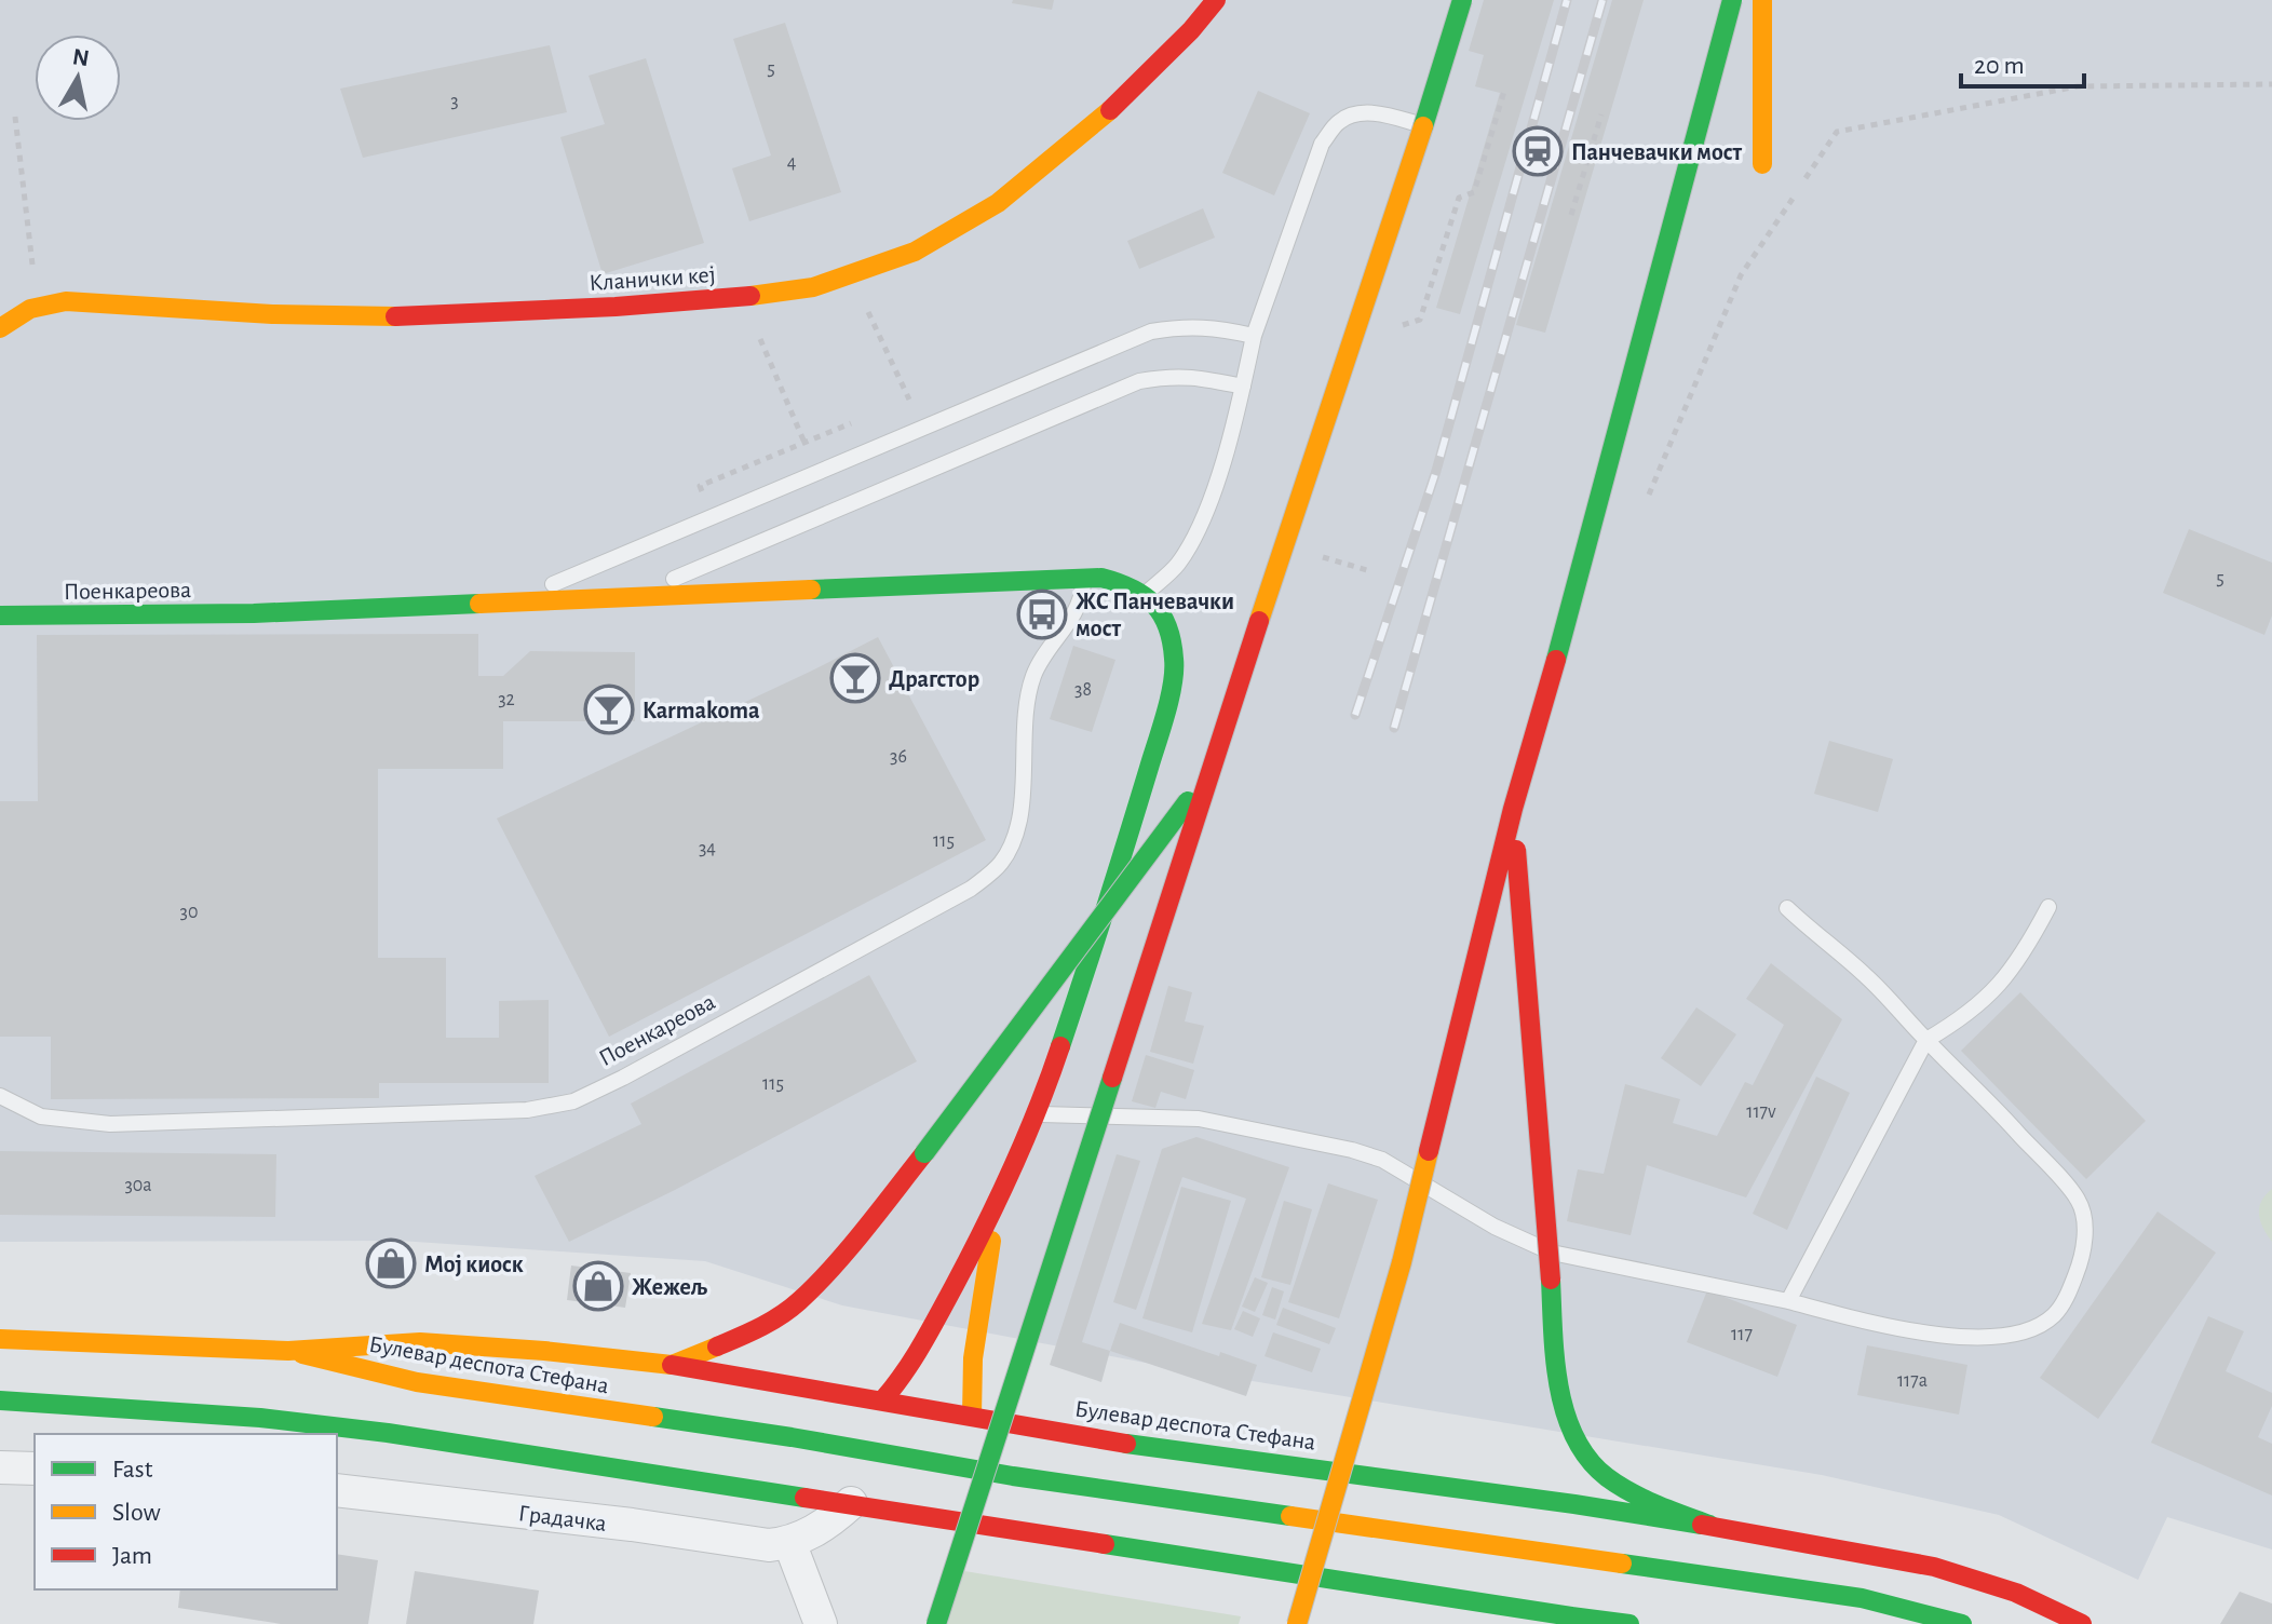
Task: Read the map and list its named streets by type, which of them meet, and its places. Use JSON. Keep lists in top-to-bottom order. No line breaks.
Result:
{"streets":{"main road":["Кланички кеј","Поенкареова","Булевар деспота Стефана"],"street":["Градачка"]},"places":{"station":["Панчевачки мост"],"bus stop":["ЖС Панчевачки мост"],"bar":["Драгстор","Karmakoma"],"shop":["Мој киоск","Жежељ"]},"house_numbers":["5","3","4","5","38","32","36","115","34","30","115","117v","30a","117","117a"],"legend":["Fast","Slow","Jam"],"scale_bar":"20 m","north":"top"}
